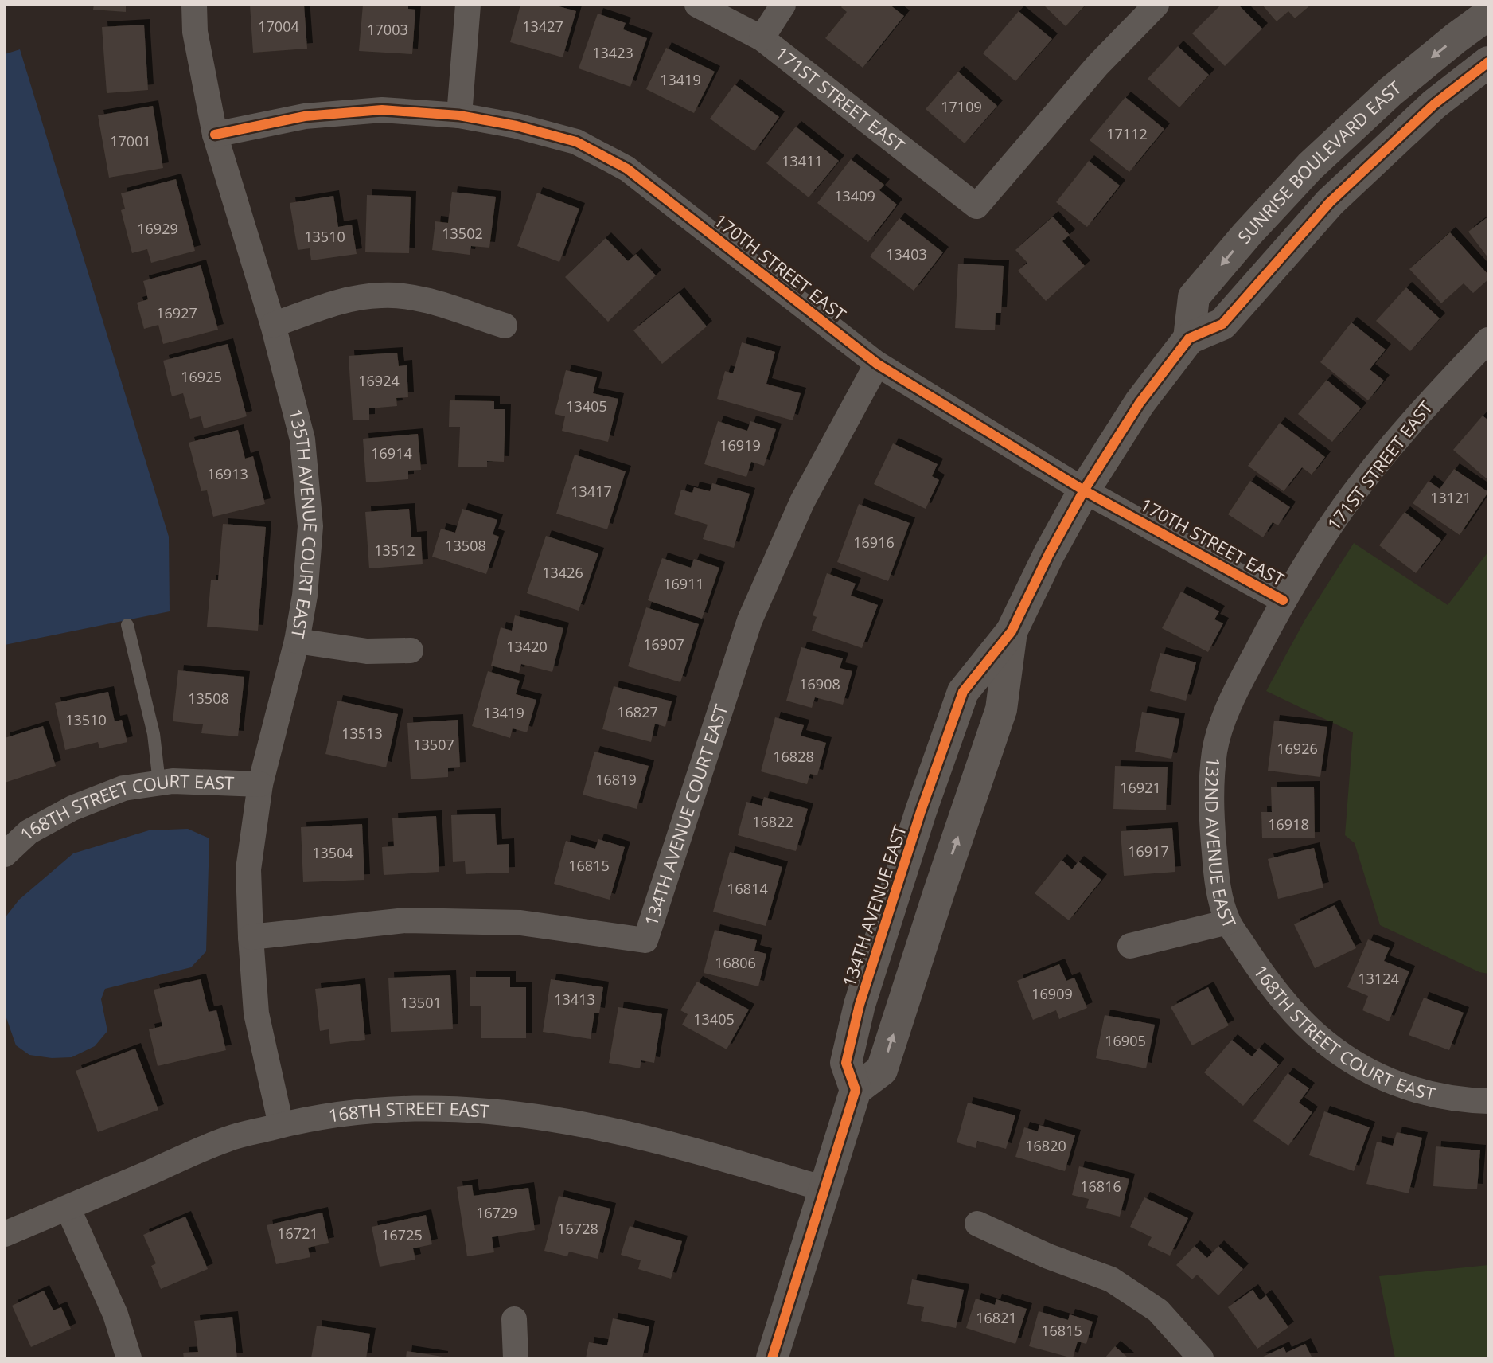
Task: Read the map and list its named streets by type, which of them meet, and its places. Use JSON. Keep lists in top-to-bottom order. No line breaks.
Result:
{"streets":{"street":["171ST STREET EAST","SUNRISE BOULEVARD EAST","170TH STREET EAST","135TH AVENUE COURT EAST","168TH STREET COURT EAST","134TH AVENUE COURT EAST","132ND AVENUE EAST","134TH AVENUE EAST","168TH STREET EAST"]},"crossings":[["171ST STREET EAST","170TH STREET EAST"],["171ST STREET EAST","132ND AVENUE EAST"],["SUNRISE BOULEVARD EAST","170TH STREET EAST"],["SUNRISE BOULEVARD EAST","134TH AVENUE EAST"],["170TH STREET EAST","135TH AVENUE COURT EAST"],["170TH STREET EAST","134TH AVENUE COURT EAST"],["170TH STREET EAST","132ND AVENUE EAST"],["170TH STREET EAST","134TH AVENUE EAST"],["135TH AVENUE COURT EAST","168TH STREET COURT EAST"],["135TH AVENUE COURT EAST","134TH AVENUE COURT EAST"],["135TH AVENUE COURT EAST","168TH STREET EAST"],["168TH STREET COURT EAST","132ND AVENUE EAST"],["134TH AVENUE EAST","168TH STREET EAST"]],"house_numbers":["17004","13427","17003","13423","13419","17109","17112","17001","13411","13409","16929","13502","13510","13403","16927","16925","16924","13405","16919","16914","16913","13417","13121","16916","13508","13512","13426","16911","16907","13420","16908","13508","16827","13419","13510","13513","13507","16926","16828","16819","16921","16822","16918","16917","13504","16815","16814","16806","13124","16909","13413","13501","13405","16905","16820","16816","16729","16728","16721","16725","16821","16815"]}
